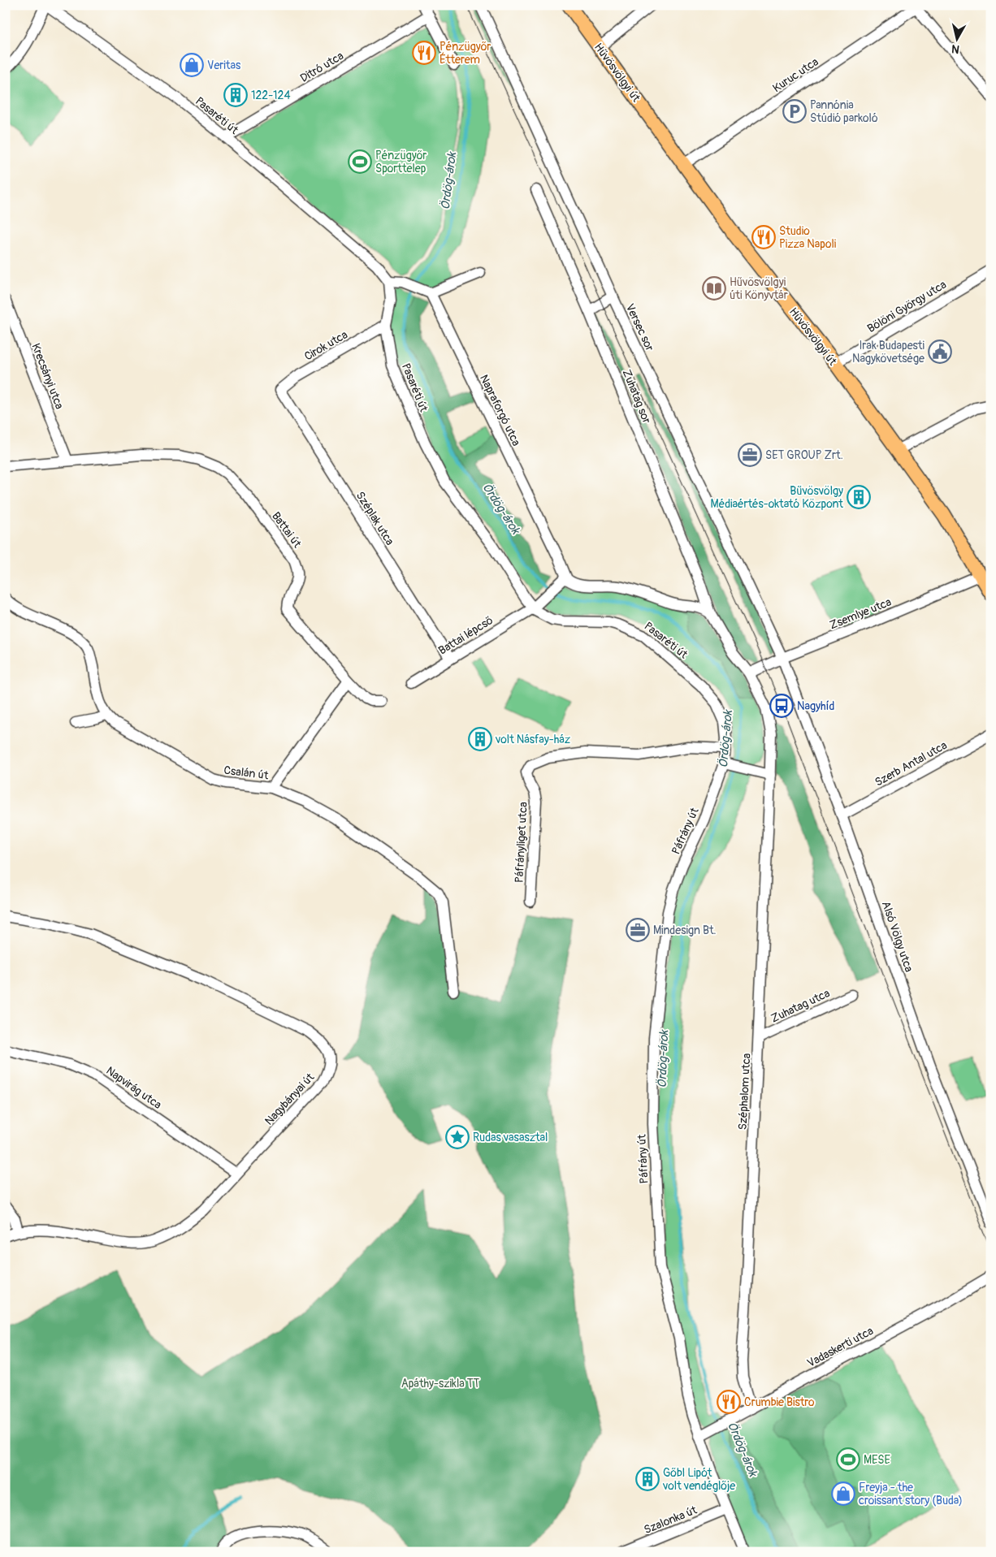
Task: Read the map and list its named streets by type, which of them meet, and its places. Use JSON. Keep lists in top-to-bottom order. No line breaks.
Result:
{"streets":{"main road":["Hűvösvölgyi út"],"street":["Ditró utca","Kuruc utca","Pasaréti út","Bölöni György utca","Versec sor","Cirok utca","Krecsányi utca","Zuhatag sor","Napraforgó utca","Széplak utca","Battai út","Zsemlye utca","Battai lépcső","Szerb Antal utca","Csalán út","Páfrány út","Páfrányliget utca","Alsó Völgy utca","Zuhatag utca","Napvirág utca","Széphalom utca","Nagybányai út","Vadaskerti utca","Szalonka út"]},"crossings":[["Ditró utca","Pasaréti út"],["Hűvösvölgyi út","Kuruc utca"],["Hűvösvölgyi út","Bölöni György utca"],["Hűvösvölgyi út","Zsemlye utca"],["Pasaréti út","Cirok utca"],["Pasaréti út","Battai lépcső"],["Pasaréti út","Páfrány út"],["Pasaréti út","Páfrányliget utca"],["Versec sor","Zsemlye utca"],["Versec sor","Alsó Völgy utca"],["Cirok utca","Széplak utca"],["Krecsányi utca","Battai út"],["Zuhatag sor","Zsemlye utca"],["Zuhatag sor","Széphalom utca"],["Napraforgó utca","Battai lépcső"],["Széplak utca","Battai lépcső"],["Zsemlye utca","Alsó Völgy utca"],["Szerb Antal utca","Alsó Völgy utca"],["Páfrány út","Vadaskerti utca"],["Páfrány út","Szalonka út"],["Zuhatag utca","Széphalom utca"],["Napvirág utca","Nagybányai út"],["Széphalom utca","Vadaskerti utca"]],"water":["Ördög-árok"],"parks":["Apáthy-szikla TT"],"places":{"restaurant":["Pénzügyőr Étterem","Studio Pizza Napoli","Crumbie Bistro"],"shop":["Veritas","Freyja - the croissant story (Buda)"],"building":["122-124","Bűvösvölgy Médiaértés-oktató Központ","volt Násfay-ház","Gőbl Lipót volt vendéglője"],"parking":["Pannónia Stúdió parkoló"],"sports":["Pénzügyőr Sporttelep","MESE"],"library":["Hűvösvölgyi úti Könyvtár"],"public building":["Irak Budapesti Nagykövetsége"],"office":["SET GROUP Zrt.","Mindesign Bt."],"bus stop":["Nagyhíd"],"place":["Rudas vasasztal"]},"north":"bottom"}
